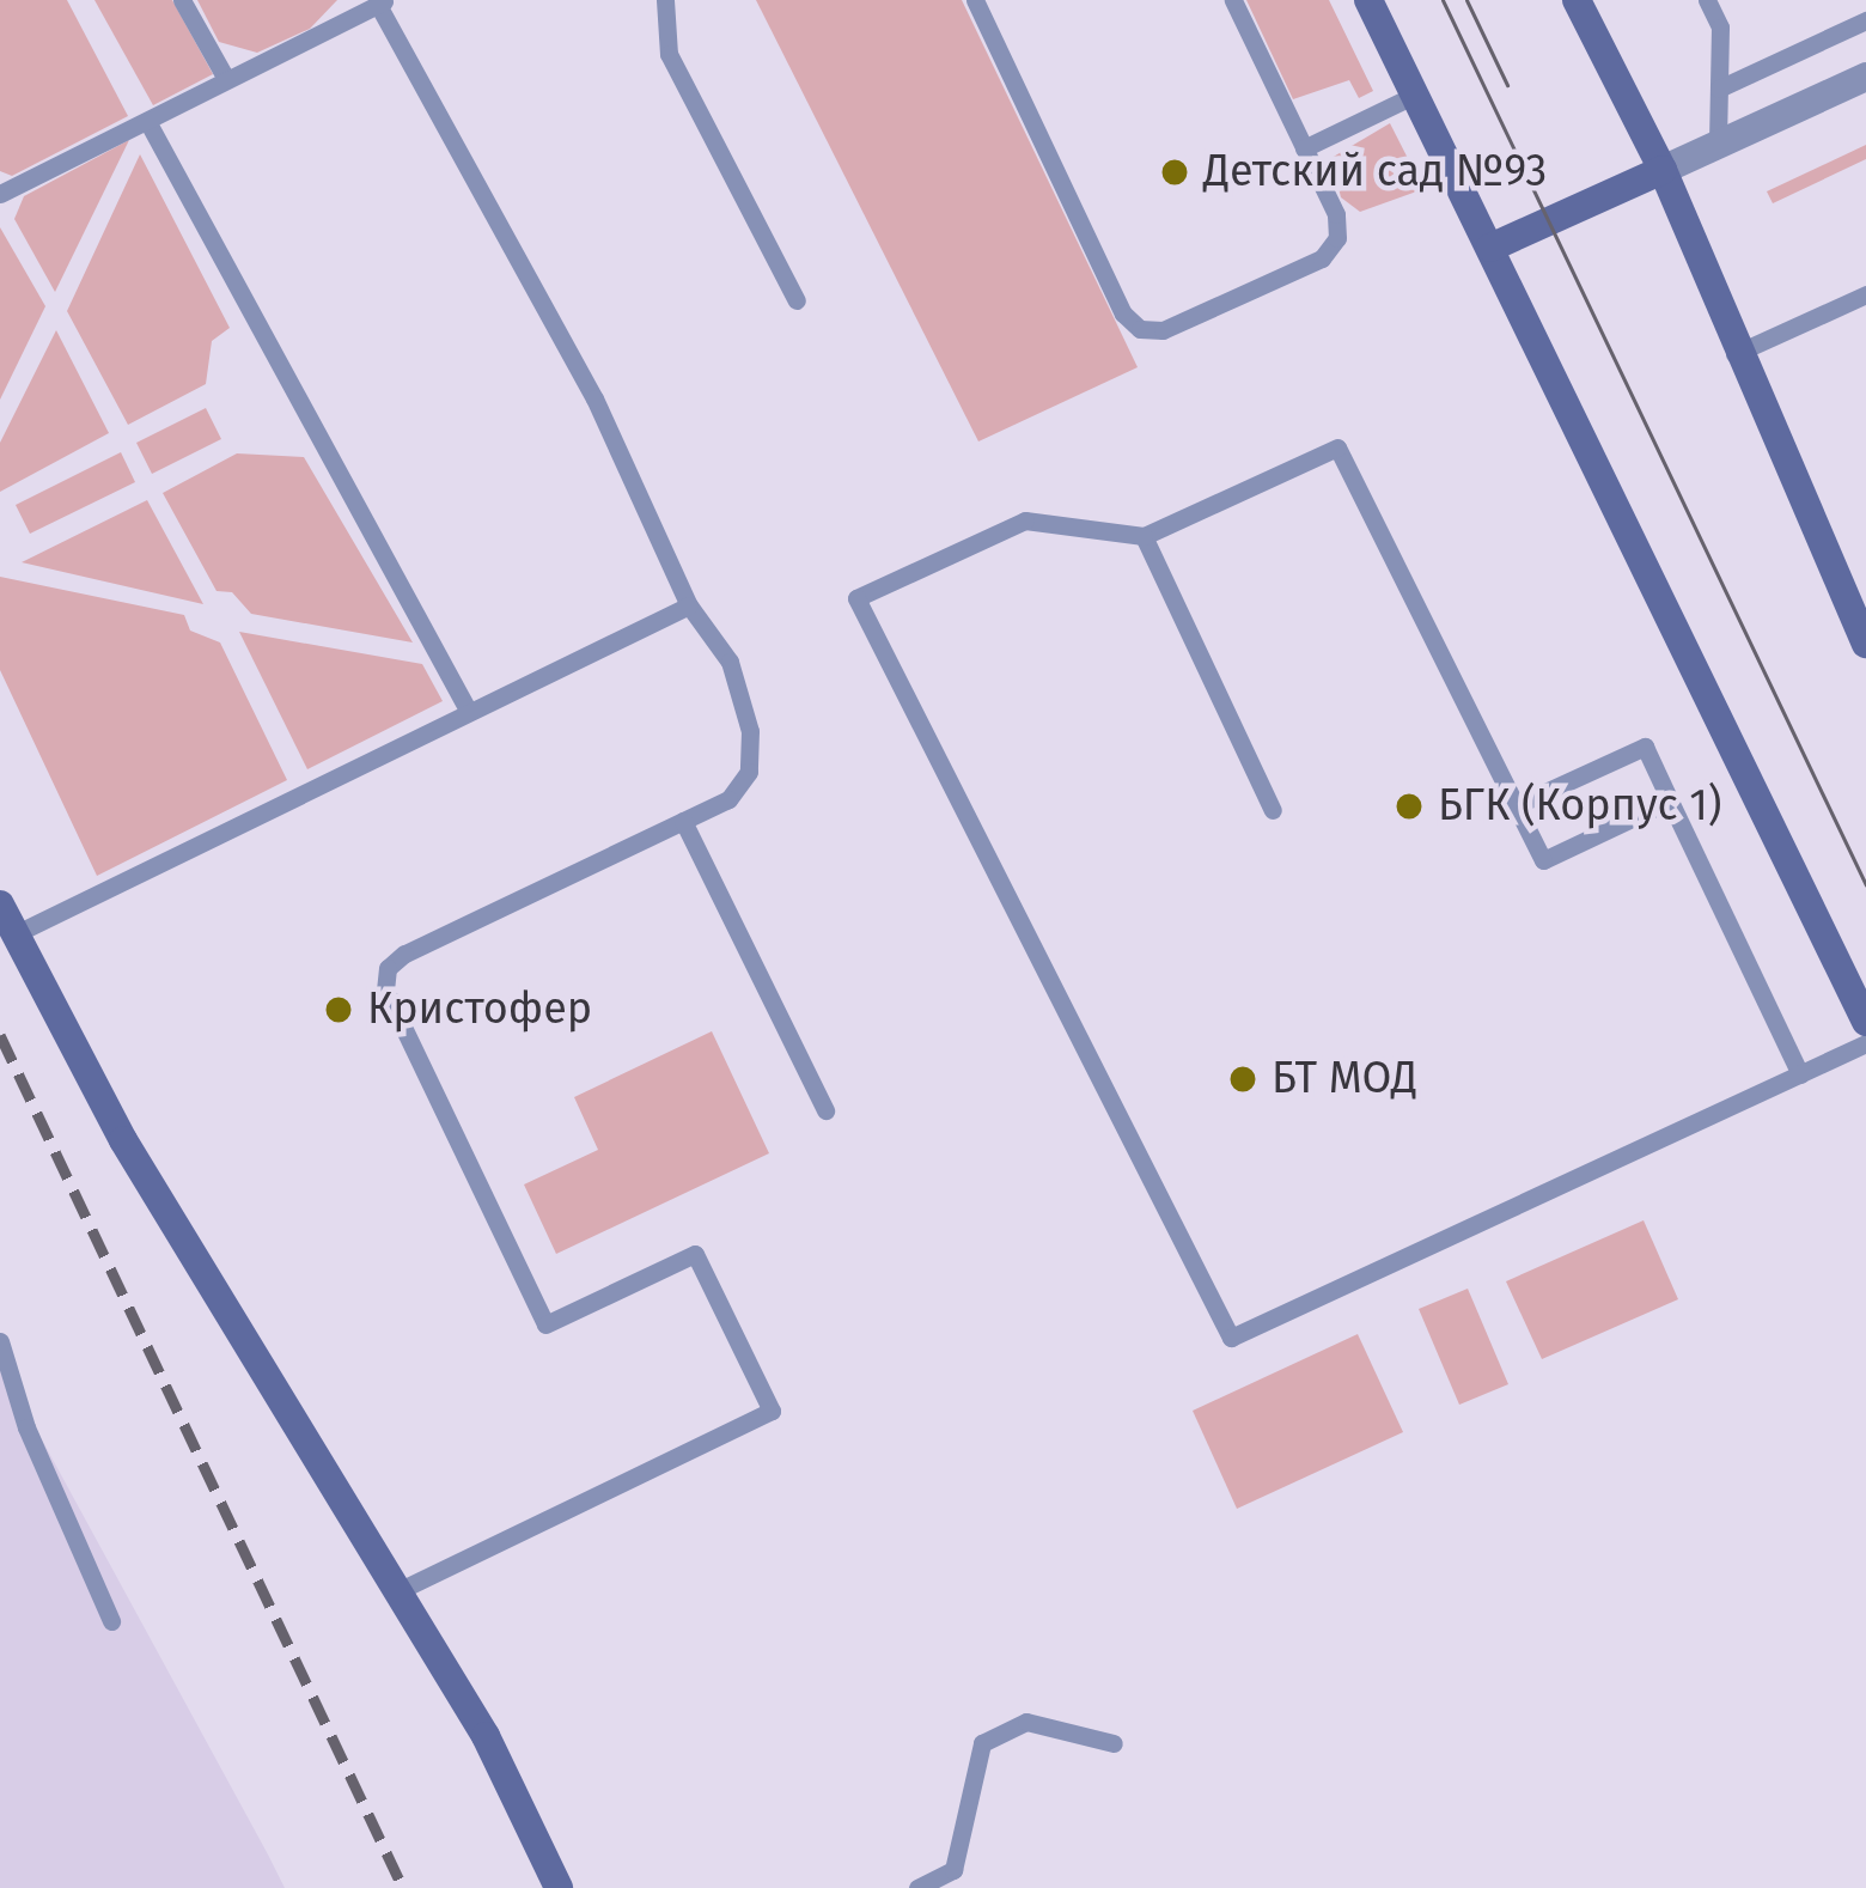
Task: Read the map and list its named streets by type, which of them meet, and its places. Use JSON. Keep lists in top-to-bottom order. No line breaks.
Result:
{"places":["Детский сад №93","БГК (Корпус 1)","Кристофер","БТ МОД"]}
